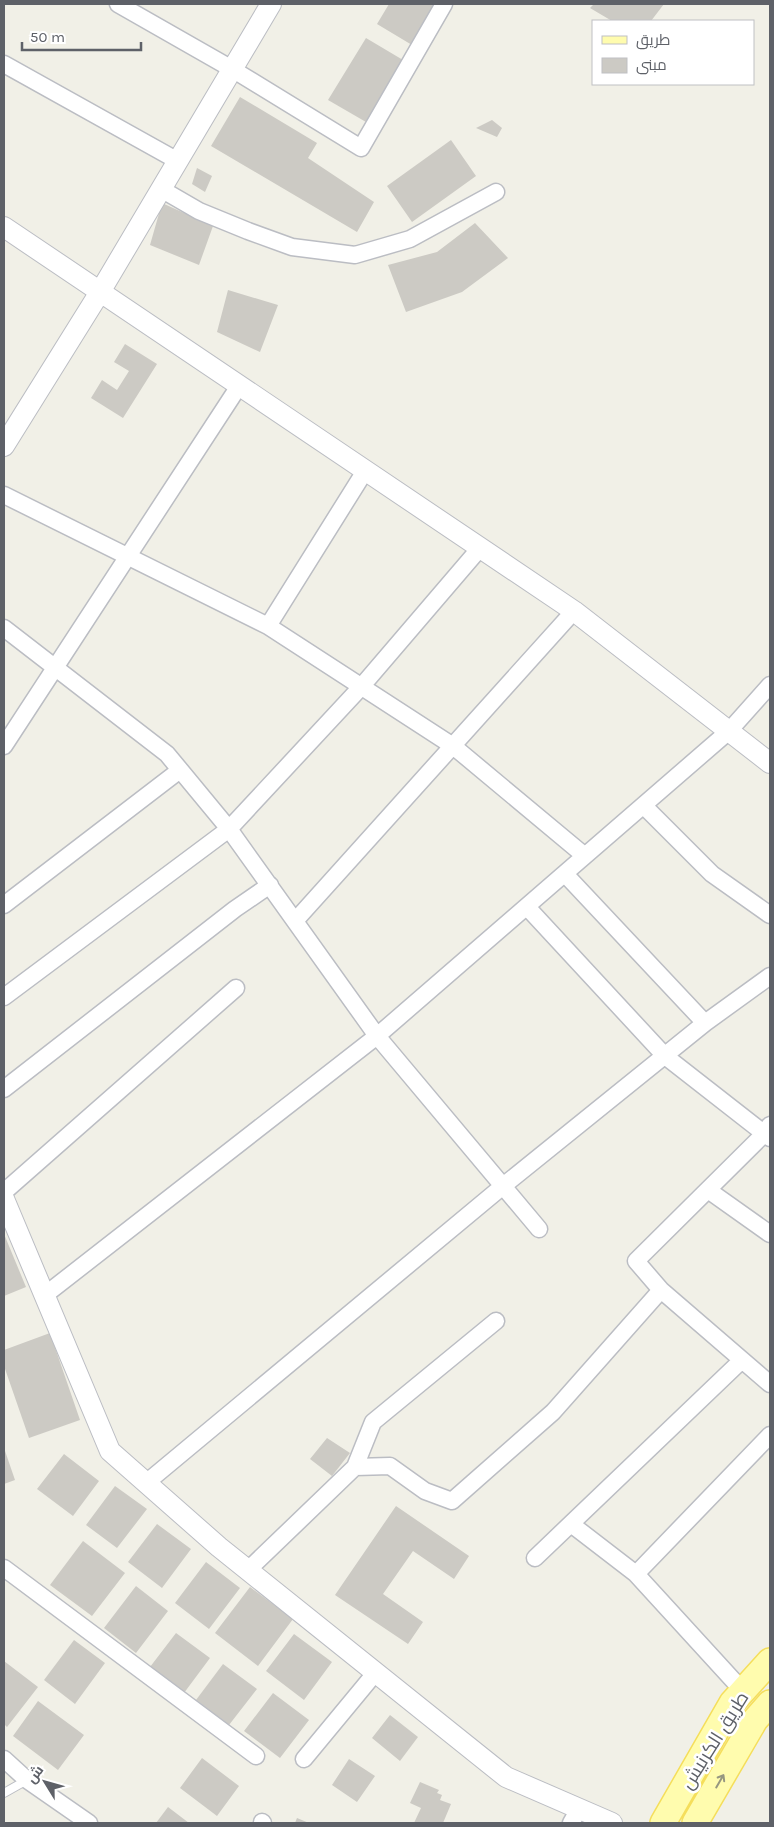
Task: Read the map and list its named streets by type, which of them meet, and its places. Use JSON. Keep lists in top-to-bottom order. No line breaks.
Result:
{"streets":{"main road":["طريق الكرنيش"]},"legend":["طريق","مبنى"],"scale_bar":"50 m","north":"top left"}
